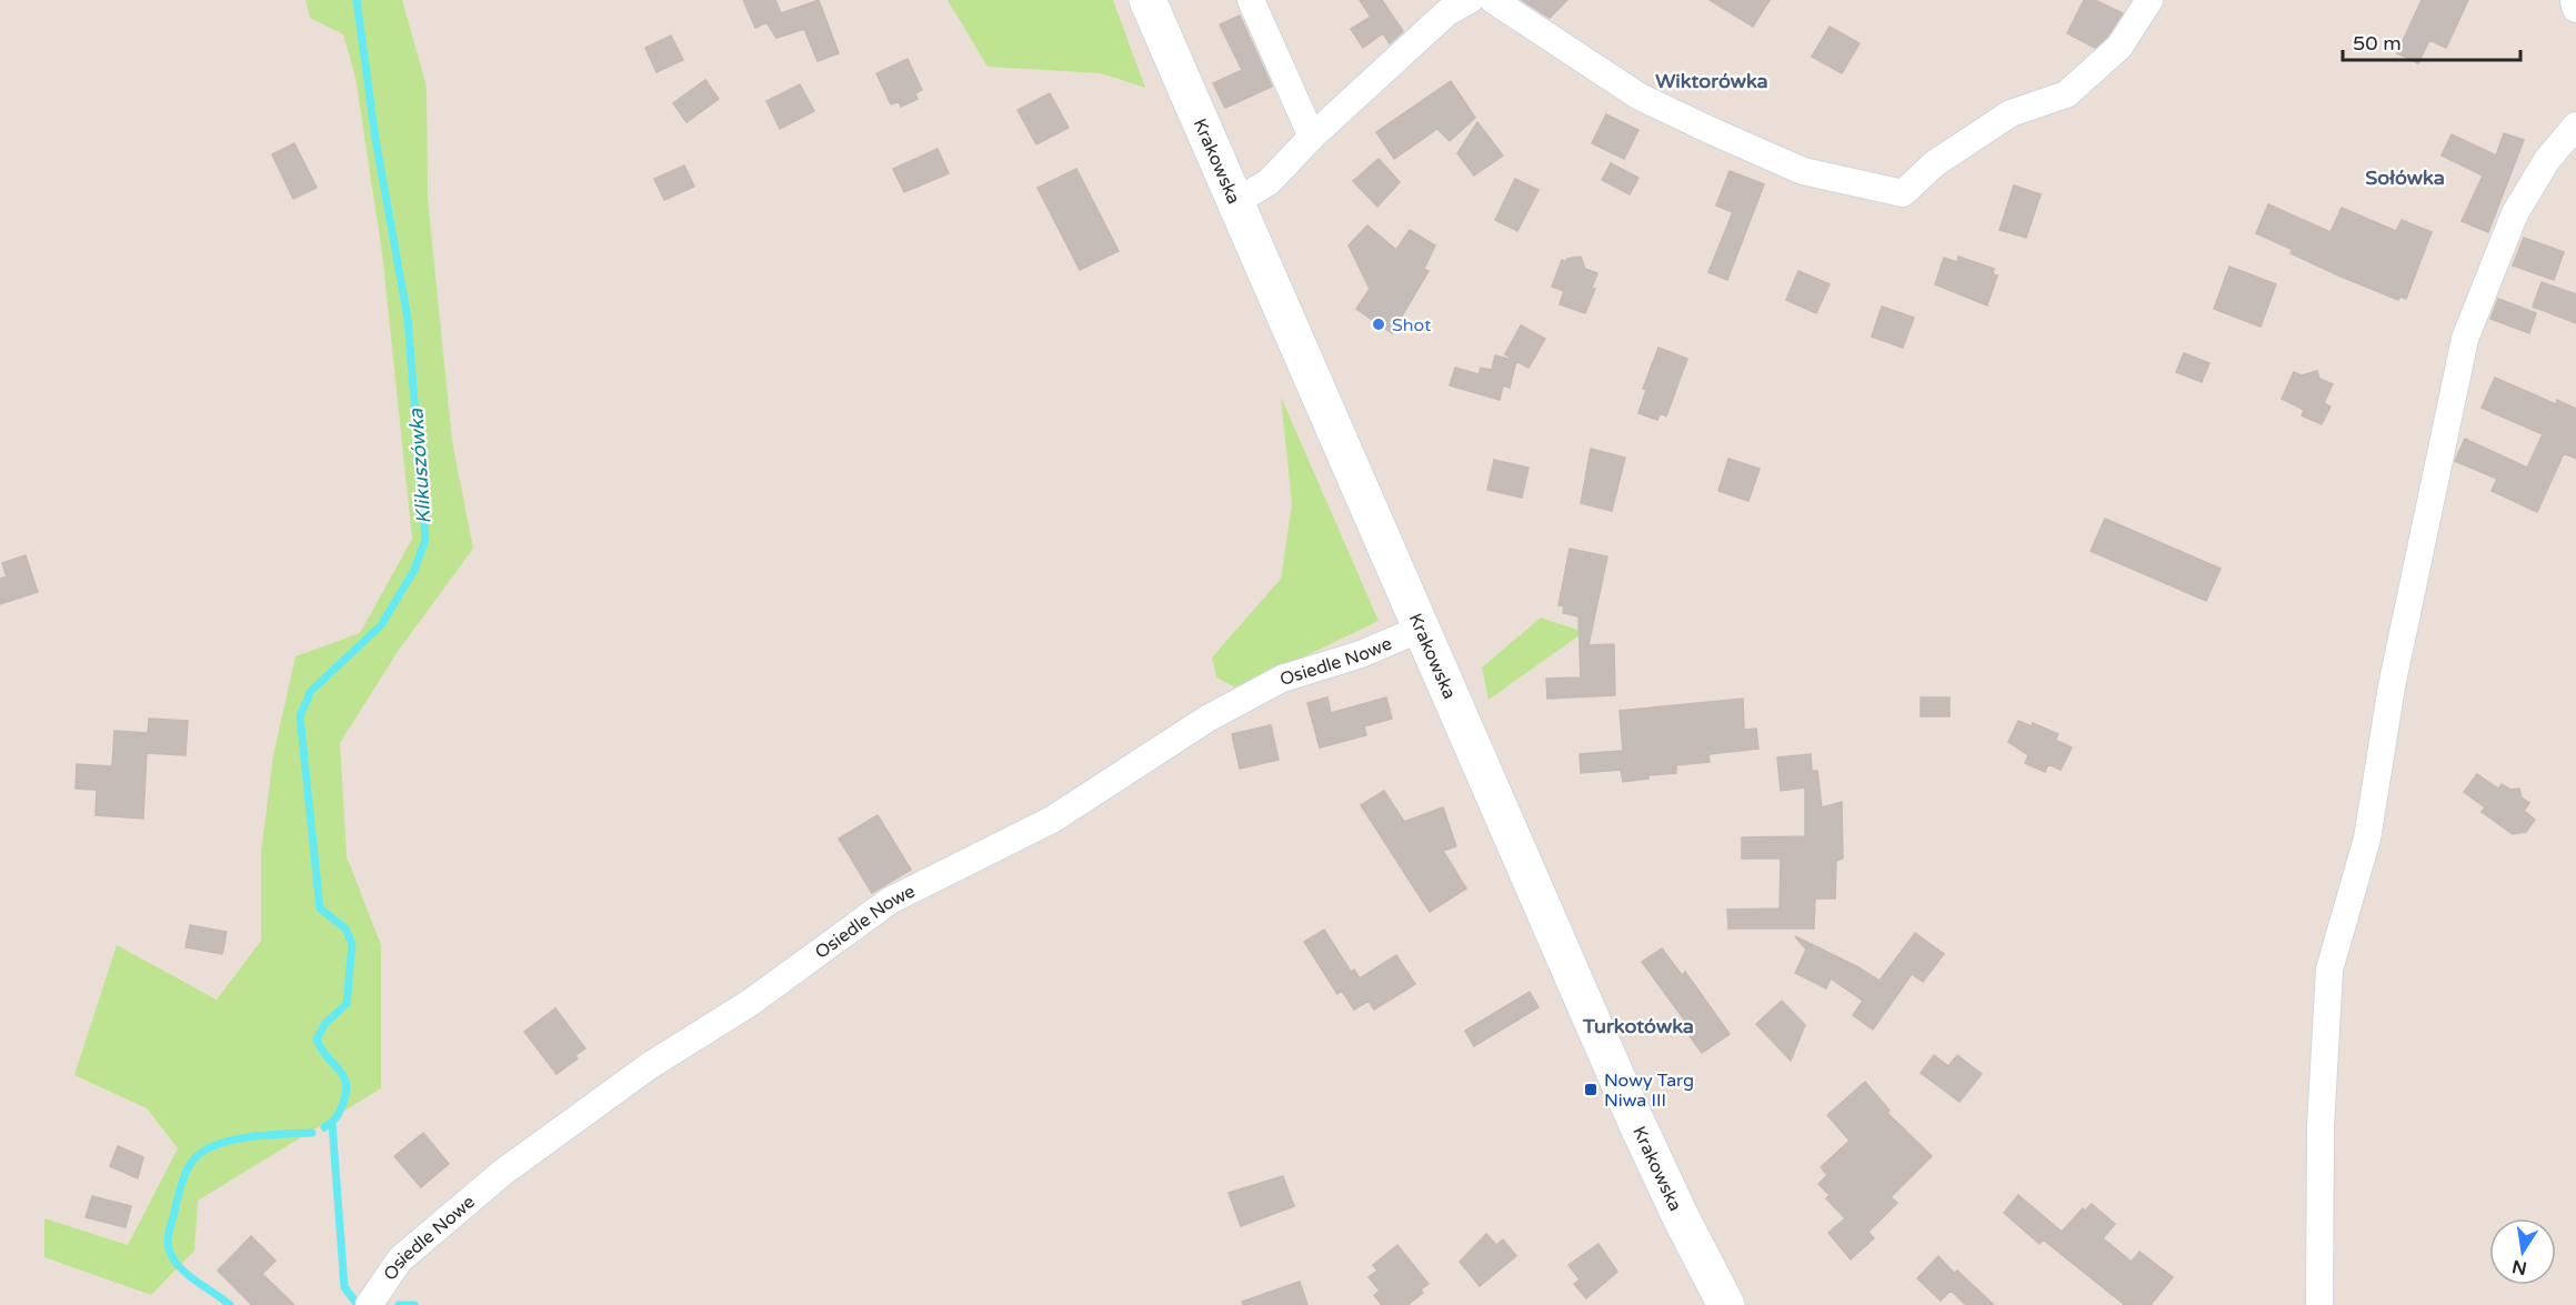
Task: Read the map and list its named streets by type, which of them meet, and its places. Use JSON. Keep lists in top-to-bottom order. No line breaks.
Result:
{"streets":{"main road":["Krakowska"],"street":["Osiedle Nowe"]},"crossings":[["Krakowska","Osiedle Nowe"]],"districts":["Wiktorówka","Sołówka","Turkotówka"],"water":["Klikuszówka"],"places":{"other":["Shot"],"transit":["Nowy Targ Niwa III"]},"scale_bar":"50 m","north":"bottom"}
